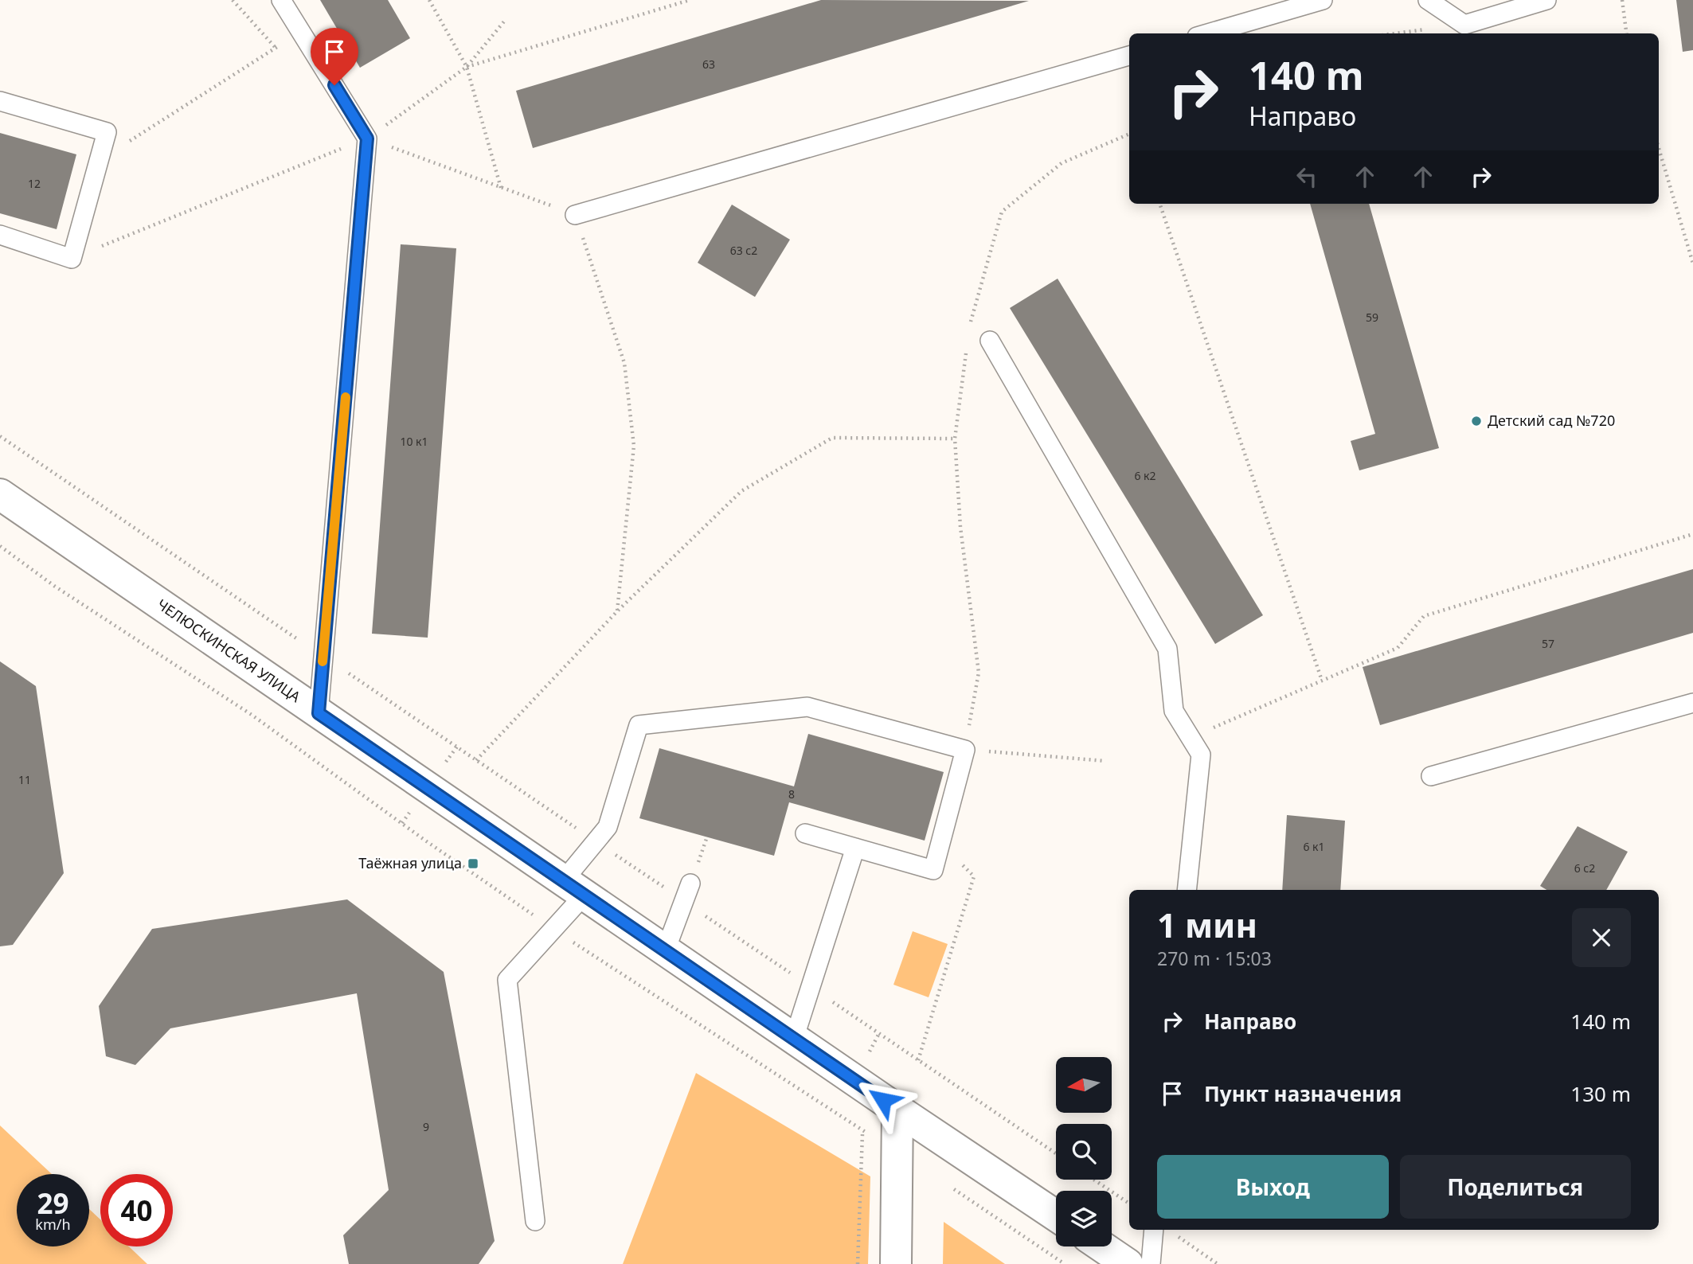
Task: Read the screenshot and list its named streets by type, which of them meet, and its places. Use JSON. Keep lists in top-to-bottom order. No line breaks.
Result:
{"streets":{"street":["ЧЕЛЮСКИНСКАЯ УЛИЦА"]},"places":{"other":["Детский сад №720"],"transit":["Таёжная улица"]},"house_numbers":["63","12","63 с2","59","10 к1","6 к2","57","11","8","6 к1","6 с2","9"],"north":"left","page":{"turn":["140 m","Направо"],"heading":["1 мин","270 m · 15:03"],"list":[{"name":"Направо","value":"140 m"},{"name":"Пункт назначения","value":"130 m"}],"buttons":["Выход","Поделиться"],"speed":"29 km/h","limit":"40"}}
